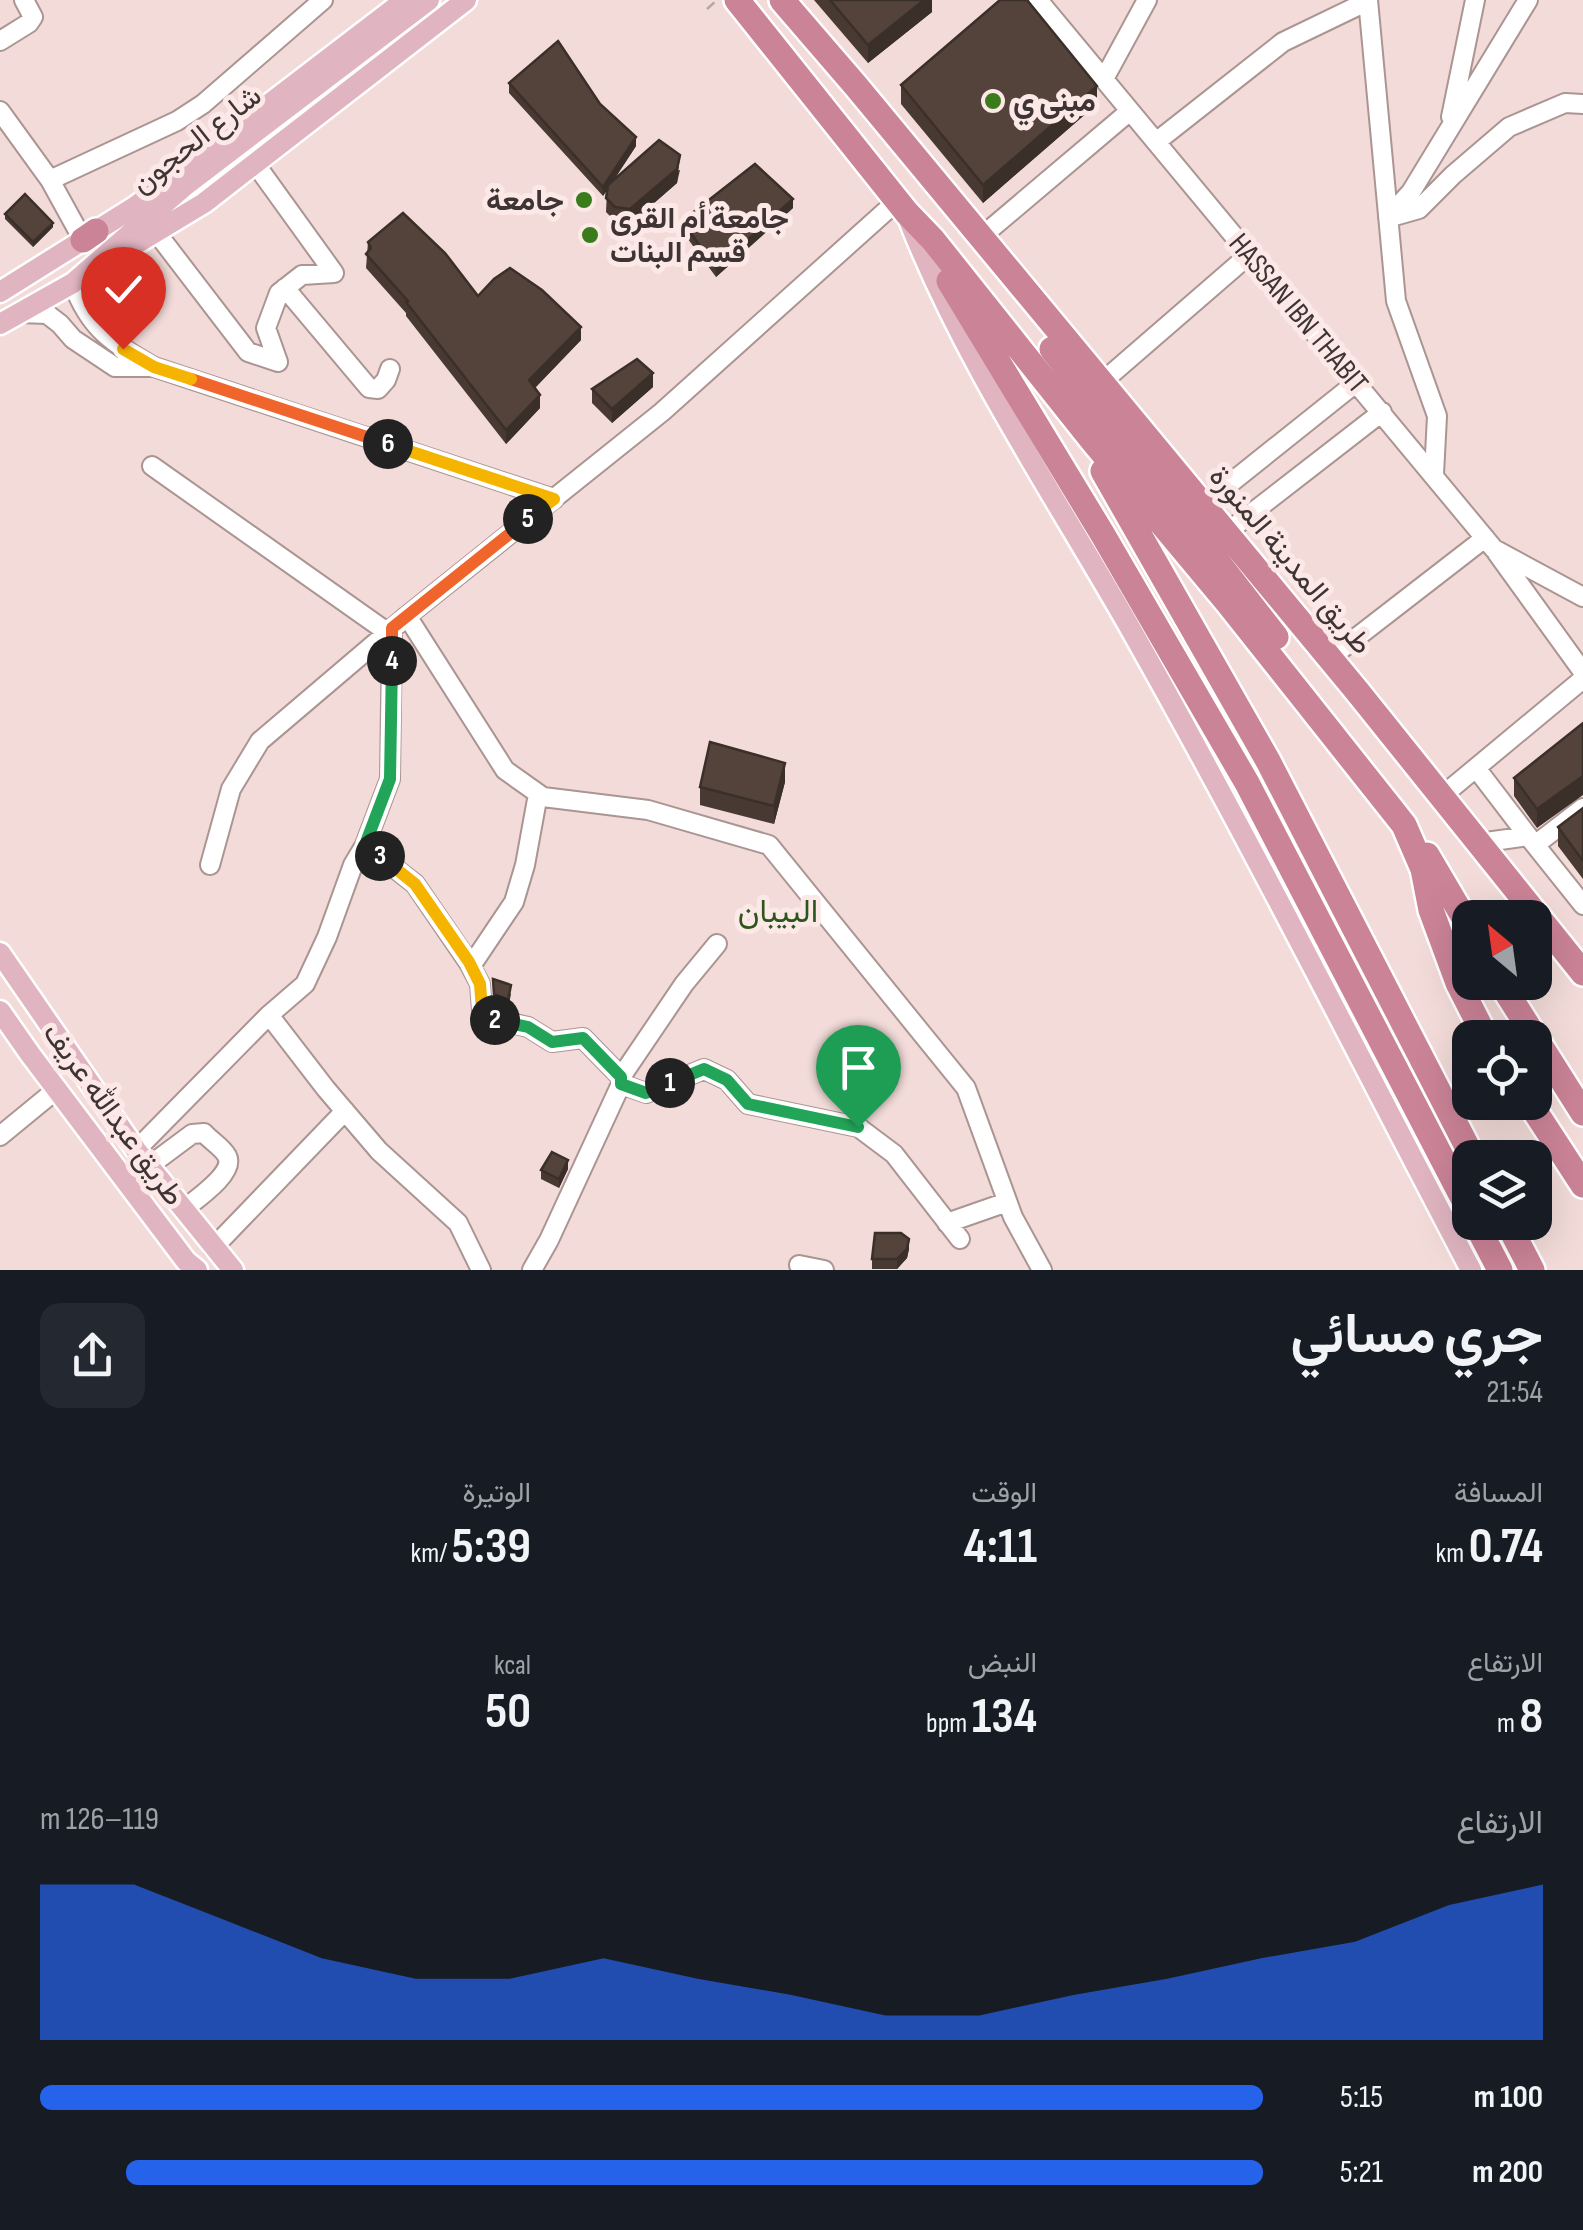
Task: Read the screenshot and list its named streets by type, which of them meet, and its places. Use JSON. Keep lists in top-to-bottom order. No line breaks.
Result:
{"streets":{"highway":["طريق المدينة المنورة"],"main road":["شارع الحجون","طريق عبدالله عريف"],"street":["HASSAN IBN THABIT"]},"districts":["البيبان"],"places":["مبنى ي","جامعة","جامعة أم القرى قسم البنات"],"north":"top left","page":{"pins":["6","5","4","3","2","1"],"heading":["جري مسائي","21:54"],"stats":[["المسافة","0.74 km"],["الوقت","4:11"],["الوتيرة","5:39 /km"],["الارتفاع","8 m"],["النبض","134 bpm"],["kcal","50"]],"chart":["الارتفاع","119–126 m"],"list":[{"name":"100 m","note":"5:15"},{"name":"200 m","note":"5:21"}]}}
